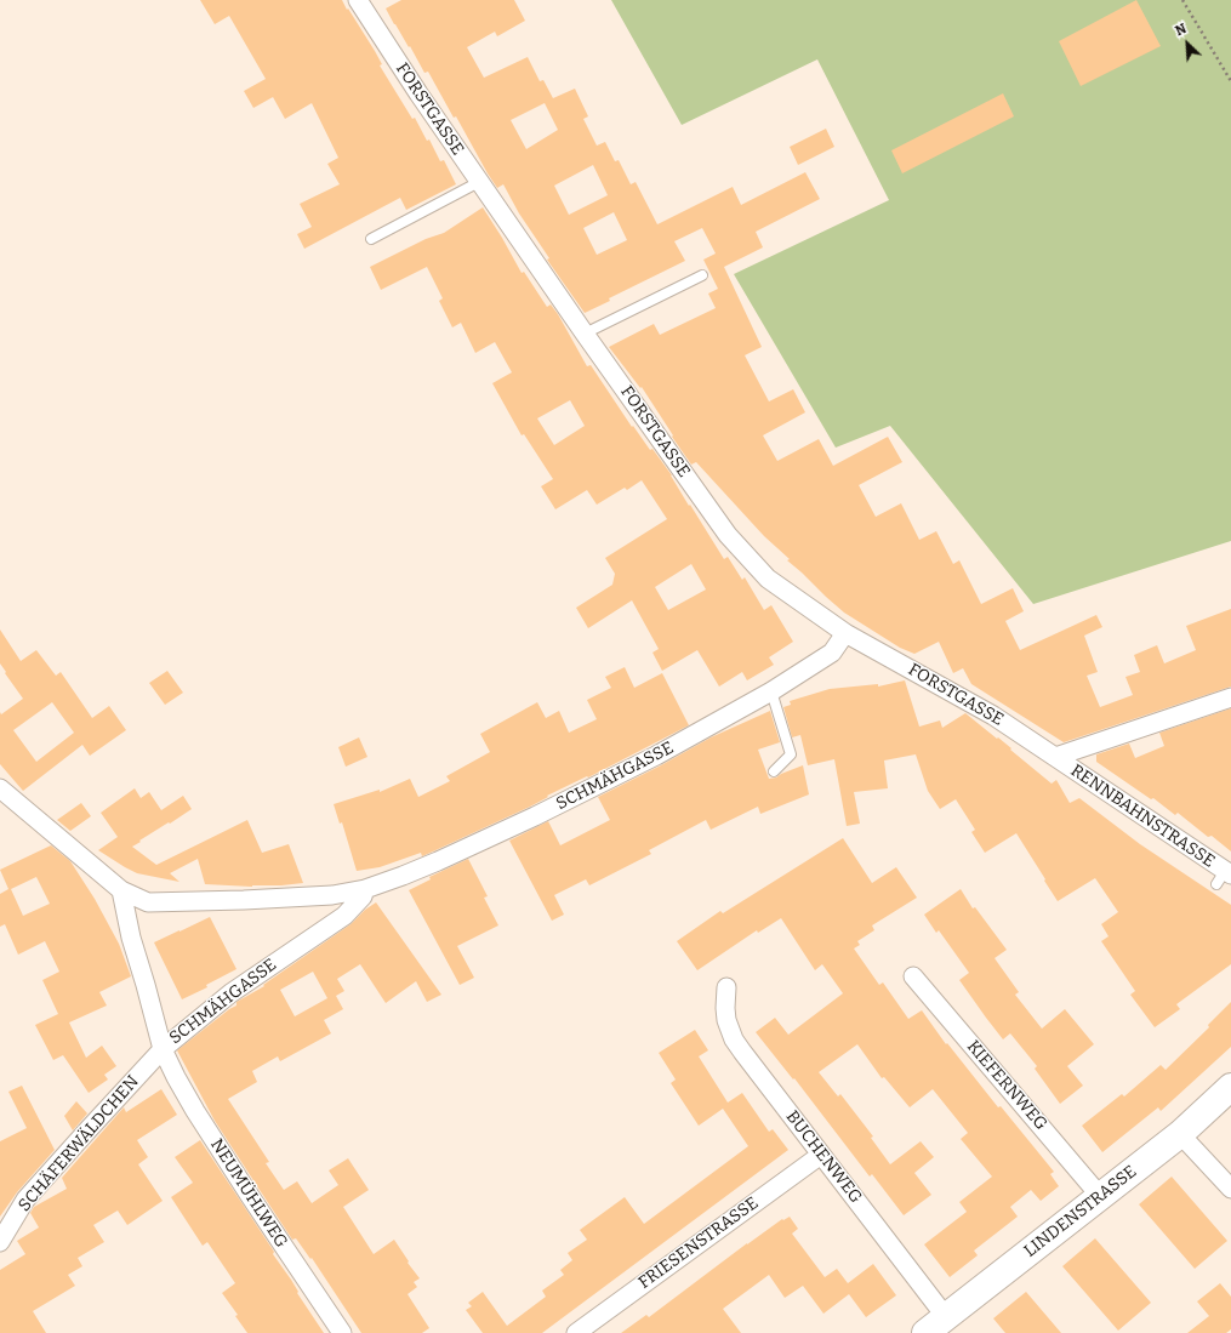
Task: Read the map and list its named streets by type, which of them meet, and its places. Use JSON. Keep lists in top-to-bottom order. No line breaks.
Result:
{"streets":{"main road":["LINDENSTRASSE"],"street":["FORSTGASSE","SCHMÄHGASSE","RENNBAHNSTRASSE","KIEFERNWEG","SCHÄFERWÄLDCHEN","BUCHENWEG","NEUMÜHLWEG","FRIESENSTRASSE"]},"crossings":[["FORSTGASSE","SCHMÄHGASSE"],["FORSTGASSE","RENNBAHNSTRASSE"],["SCHMÄHGASSE","SCHÄFERWÄLDCHEN"],["SCHMÄHGASSE","NEUMÜHLWEG"],["KIEFERNWEG","LINDENSTRASSE"],["SCHÄFERWÄLDCHEN","NEUMÜHLWEG"],["BUCHENWEG","LINDENSTRASSE"],["BUCHENWEG","FRIESENSTRASSE"]],"north":"top left"}
